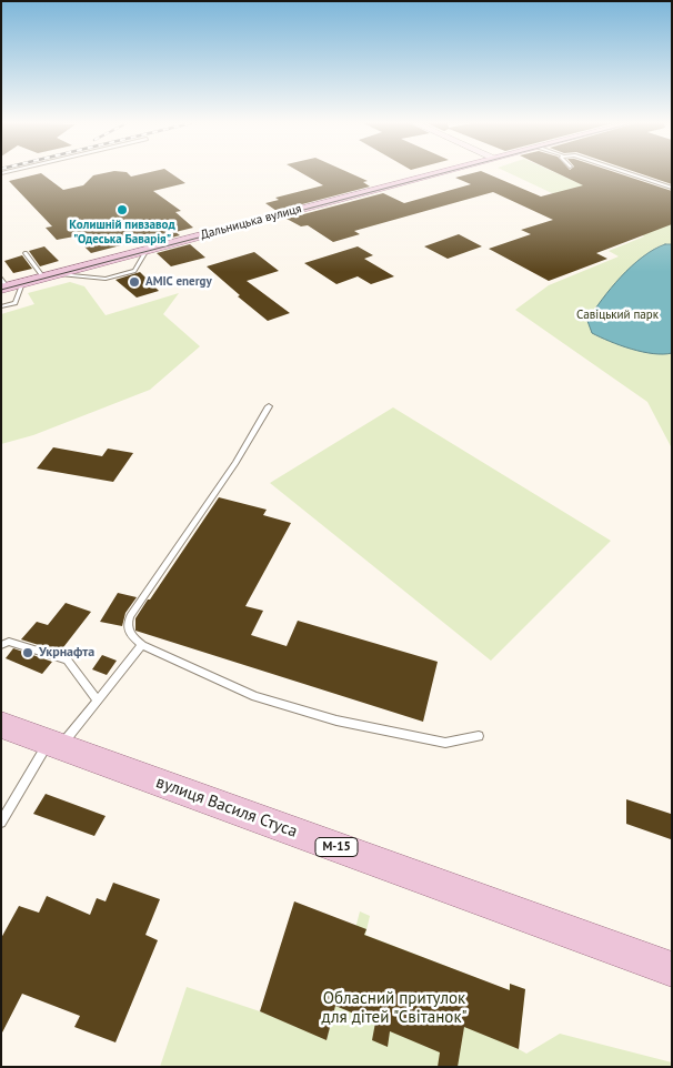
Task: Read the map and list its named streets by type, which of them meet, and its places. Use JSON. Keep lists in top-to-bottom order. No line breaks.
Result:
{"streets":{"main road":["Дальницька вулиця","вулиця Василя Стуса","М-15"]},"parks":["Савіцький парк","Обласний притулок для дітей \"Світанок\""],"places":["Колишній пивзавод \"Одеська Баварія\"","AMIC energy","Укрнафта"]}
